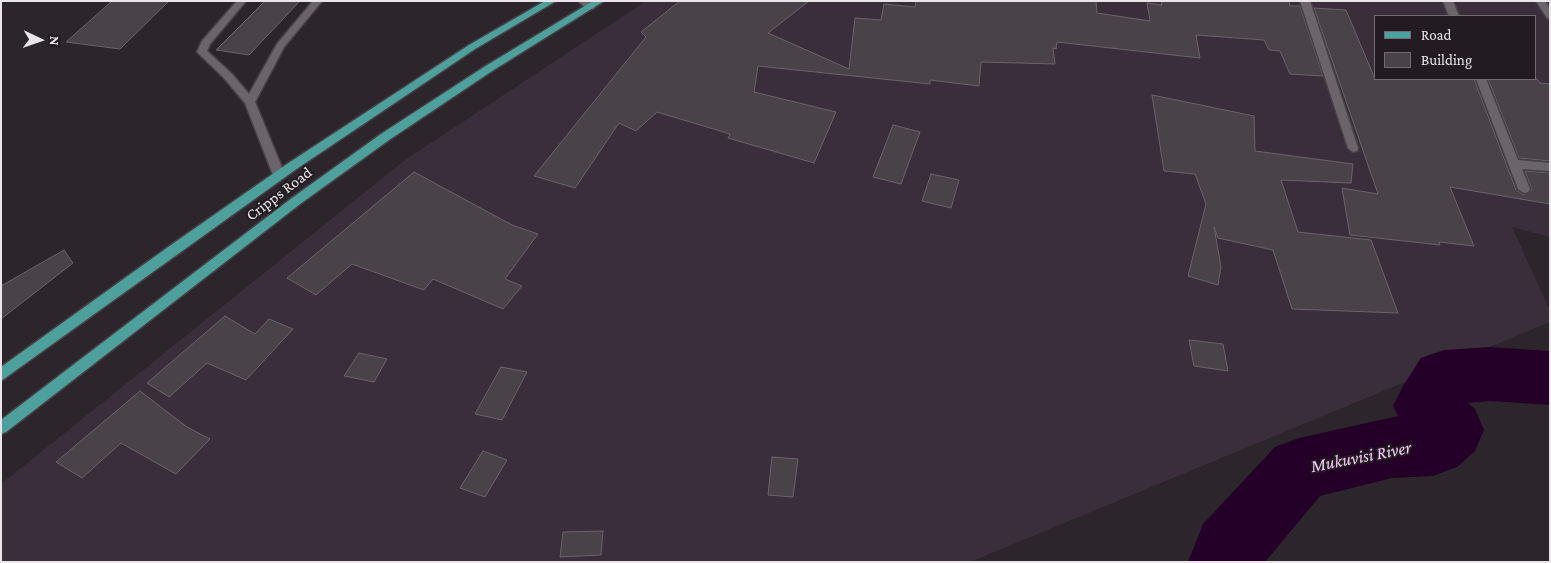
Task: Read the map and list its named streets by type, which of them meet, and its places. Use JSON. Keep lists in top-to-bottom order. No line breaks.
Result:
{"streets":{"main road":["Cripps Road"]},"water":["Mukuvisi River"],"legend":["Road","Building"],"north":"right"}
